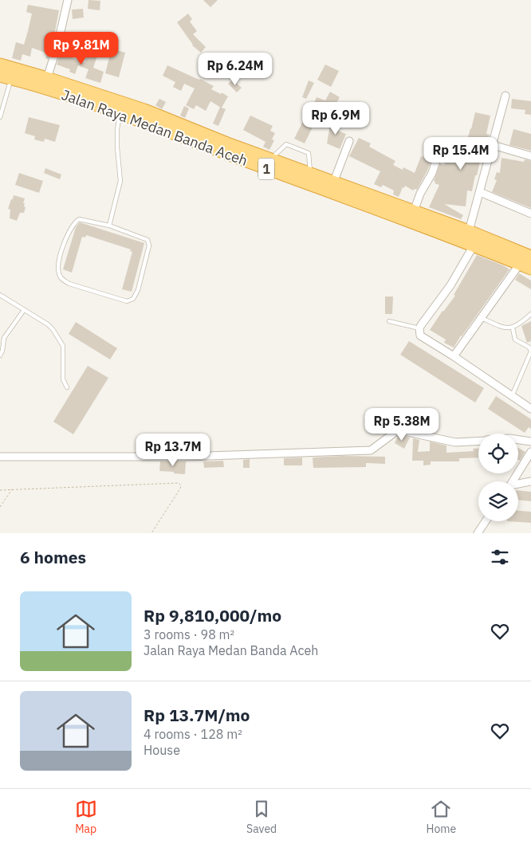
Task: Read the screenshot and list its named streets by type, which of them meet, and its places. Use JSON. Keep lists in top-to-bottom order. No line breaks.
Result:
{"streets":{"highway":["Jalan Raya Medan Banda Aceh","1"]},"page":{"price":["Rp 9.81M","Rp 6.24M","Rp 6.9M","Rp 15.4M","Rp 5.38M","Rp 13.7M"],"heading":"6 homes","list":[{"name":"Rp 9,810,000/mo","note":"3 rooms · 98 m² · Jalan Raya Medan Banda Aceh"},{"name":"Rp 13.7M/mo","note":"4 rooms · 128 m² · House"}],"tabs":["Map","Saved","Home"]}}
